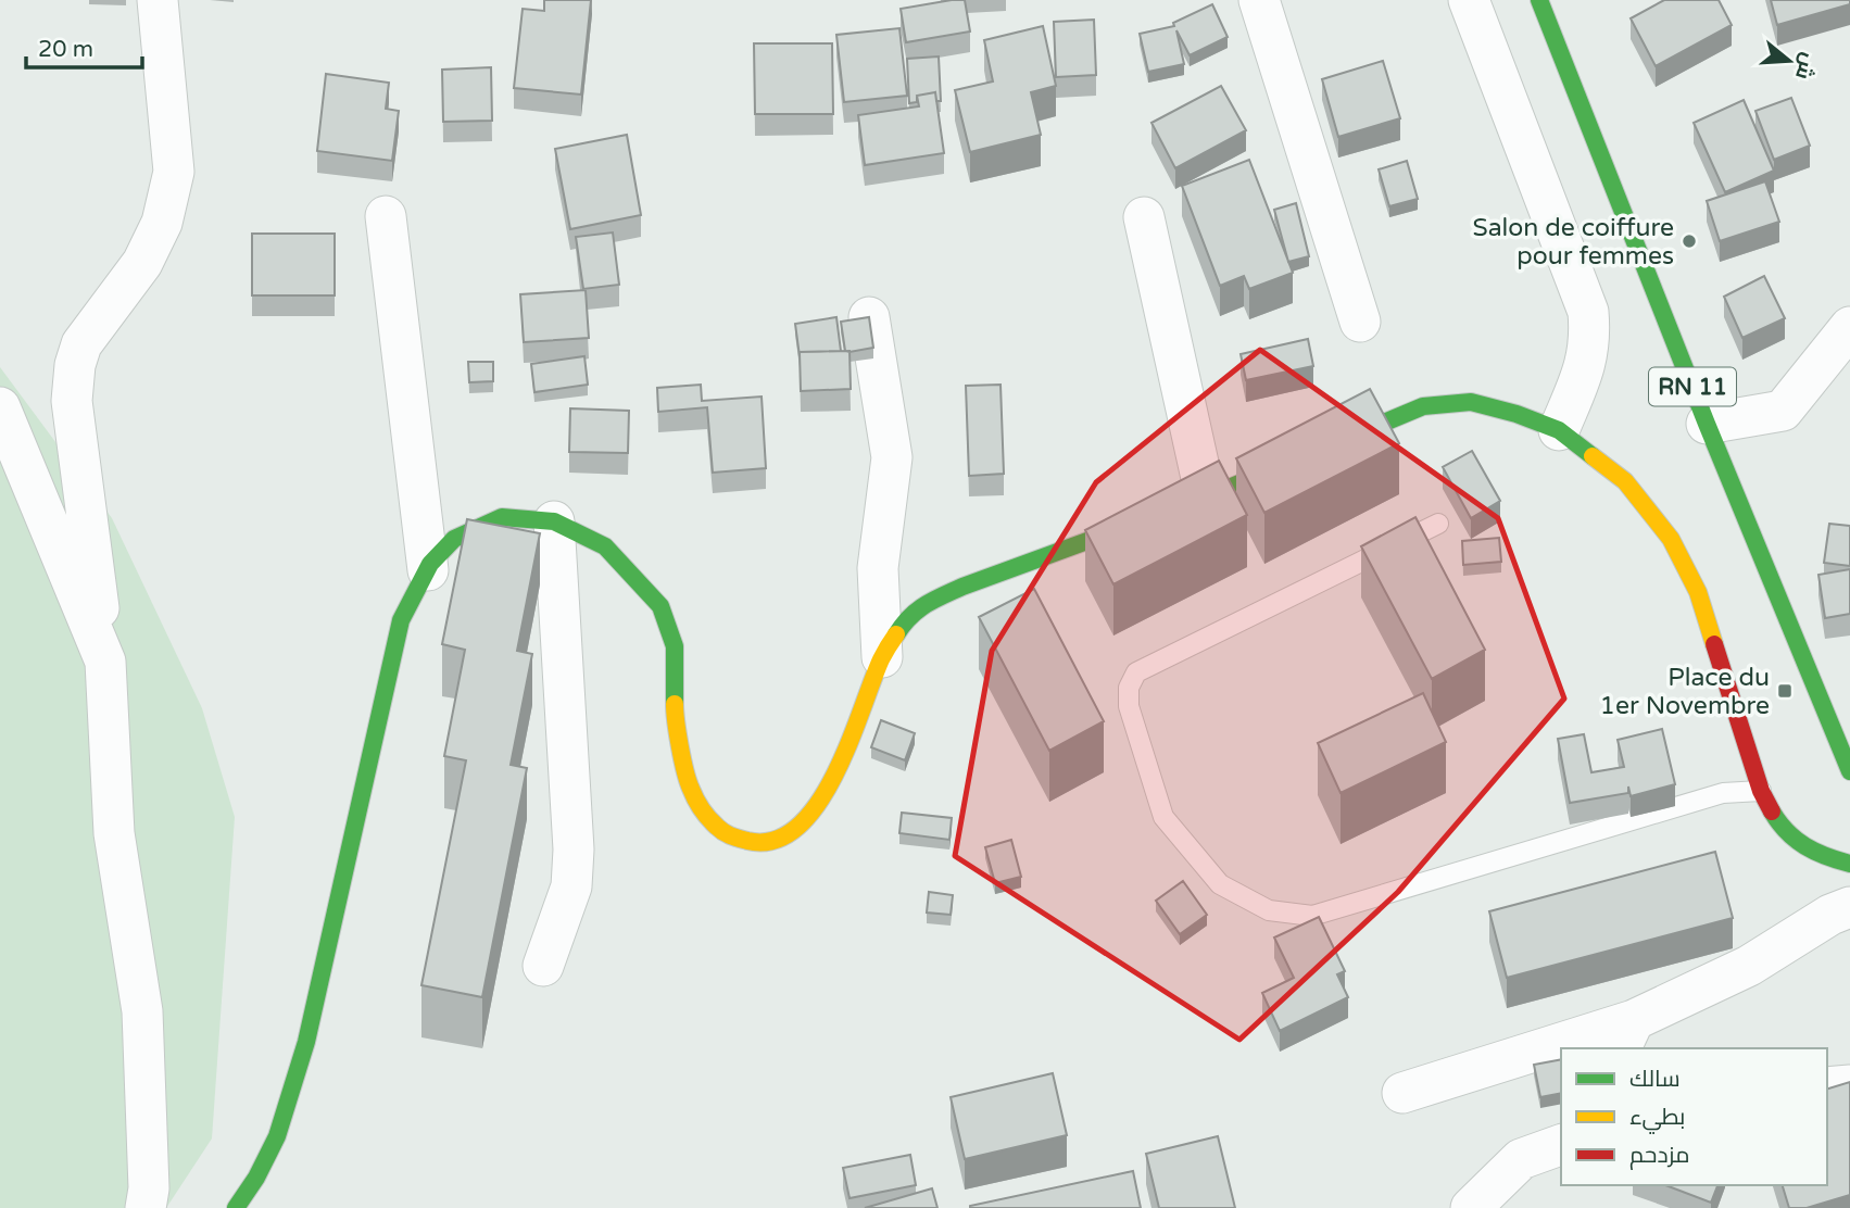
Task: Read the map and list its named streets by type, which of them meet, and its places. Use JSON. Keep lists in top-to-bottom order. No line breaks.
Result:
{"streets":{"main road":["RN 11"]},"places":{"other":["Salon de coiffure pour femmes"],"transit":["Place du 1er Novembre"]},"legend":["سالك","بطيء","مزدحم"],"scale_bar":"20 m","north":"right"}
